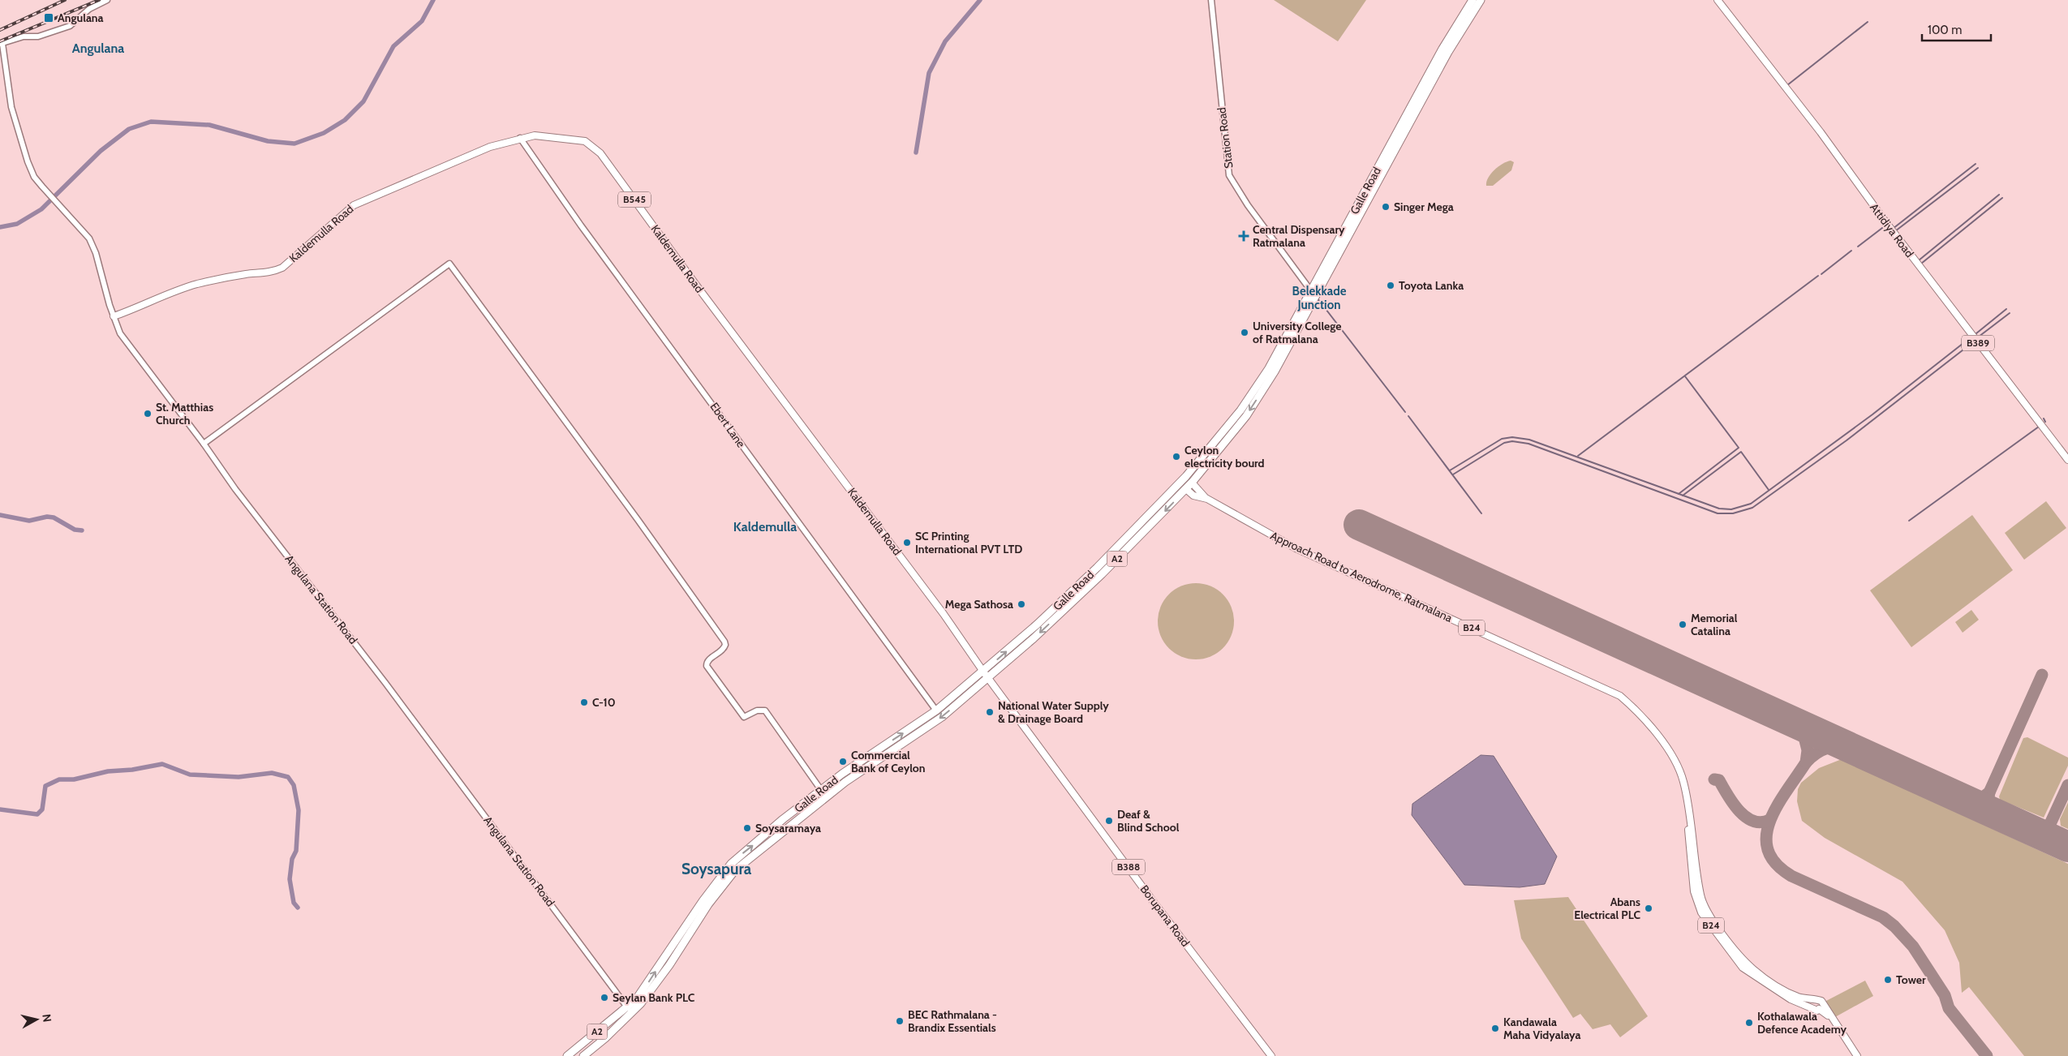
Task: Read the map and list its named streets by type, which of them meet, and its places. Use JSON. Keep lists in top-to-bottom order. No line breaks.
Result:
{"streets":{"highway":["Galle Road","A2"],"main road":["B545","Attidiya Road","Kaldemulla Road","B389","Approach Road to Aerodrome, Ratmalana","B24","B388","Borupana Road"],"street":["Station Road","Ebert Lane","Angulana Station Road"]},"crossings":[["Station Road","Galle Road"],["Galle Road","Kaldemulla Road"],["Galle Road","Ebert Lane"],["Galle Road","Approach Road to Aerodrome, Ratmalana"],["Galle Road","Angulana Station Road"],["Galle Road","Borupana Road"],["Kaldemulla Road","Ebert Lane"],["Kaldemulla Road","Angulana Station Road"],["Kaldemulla Road","Borupana Road"]],"districts":["Angulana","Belekkade Junction","Kaldemulla","Soysapura"],"places":{"transit":["Angulana"],"other":["Singer Mega","Toyota Lanka","University College of Ratmalana","St. Matthias Church","Ceylon electricity bourd","SC Printing International PVT LTD","Mega Sathosa","Memorial Catalina","C-10","National Water Supply & Drainage Board","Commercial Bank of Ceylon","Deaf & Blind School","Soysaramaya","Abans Electrical PLC","Tower","Seylan Bank PLC","BEC Rathmalana - Brandix Essentials","Kothalawala Defence Academy","Kandawala Maha Vidyalaya"],"health":["Central Dispensary Ratmalana"]},"scale_bar":"100 m","north":"right"}
